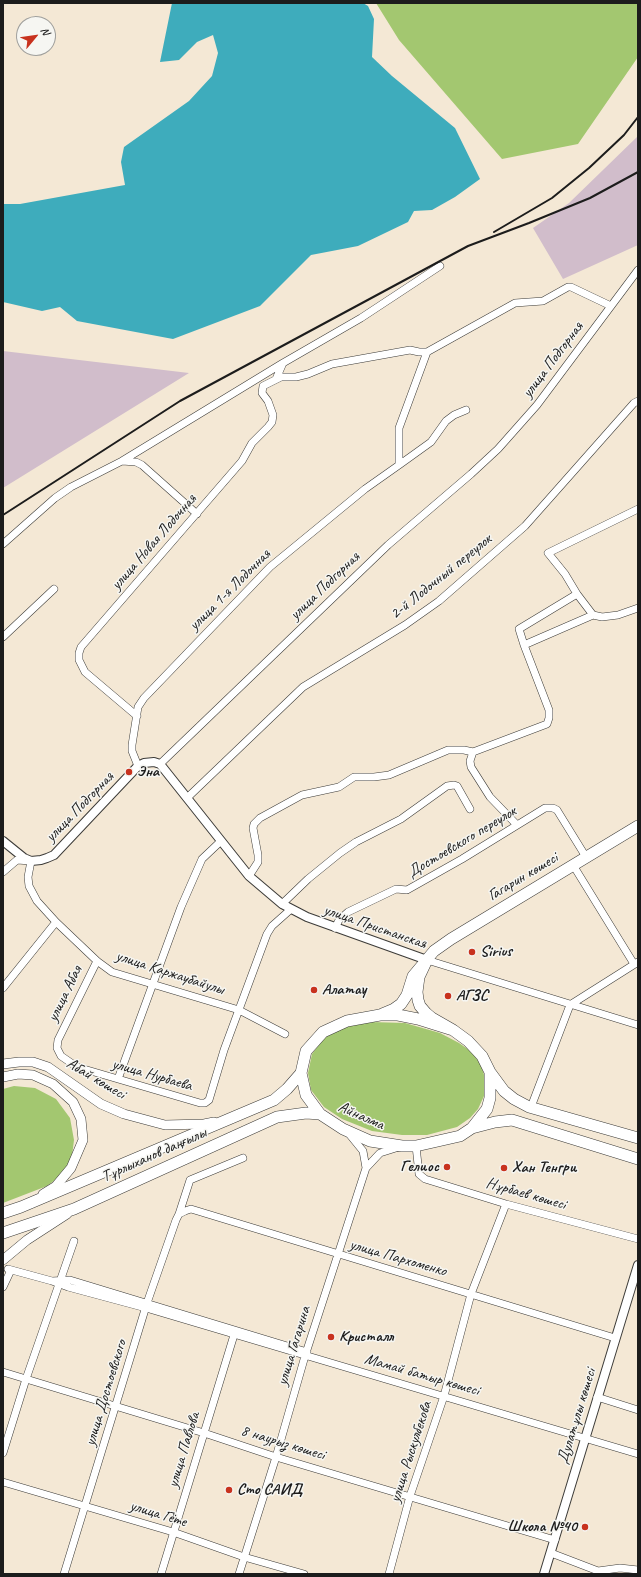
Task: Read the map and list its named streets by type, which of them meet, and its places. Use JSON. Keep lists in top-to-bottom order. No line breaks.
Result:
{"streets":{"highway":["Гагарин көшесі","Айналма","Тұрлыханов даңғылы"],"main road":["Абай көшесі"],"street":["улица Подгорная","улица Новая Лодочная","2-й Лодочный переулок","улица 1-я Лодочная","Достоевского переулок","улица Пристанская","улица Каржаубайулы","улица Абая","улица Нурбаева","Нұрбаев көшесі","улица Пархоменко","улица Гагарина","Мамай батыр көшесі","улица Достоевского","Дулатұлы көшесі","8 наурыз көшесі","улица Павлова","улица Рыскулбекова","улица Гёте"]},"crossings":[["улица Подгорная","улица 1-я Лодочная"],["улица Подгорная","улица Пристанская"],["улица Подгорная","улица Каржаубайулы"],["улица Новая Лодочная","улица 1-я Лодочная"],["2-й Лодочный переулок","улица Пристанская"],["Достоевского переулок","Гагарин көшесі"],["Достоевского переулок","улица Пристанская"],["Гагарин көшесі","улица Пристанская"],["улица Каржаубайулы","улица Абая"],["улица Каржаубайулы","улица Нурбаева"],["улица Абая","улица Нурбаева"],["Абай көшесі","Тұрлыханов даңғылы"],["Айналма","Тұрлыханов даңғылы"],["Айналма","Нұрбаев көшесі"],["Айналма","улица Гагарина"],["Нұрбаев көшесі","улица Рыскулбекова"],["улица Пархоменко","улица Гагарина"],["улица Пархоменко","улица Достоевского"],["улица Пархоменко","Дулатұлы көшесі"],["улица Пархоменко","улица Рыскулбекова"],["улица Гагарина","Мамай батыр көшесі"],["улица Гагарина","8 наурыз көшесі"],["улица Гагарина","улица Гёте"],["Мамай батыр көшесі","улица Достоевского"],["Мамай батыр көшесі","Дулатұлы көшесі"],["Мамай батыр көшесі","улица Павлова"],["Мамай батыр көшесі","улица Рыскулбекова"],["улица Достоевского","8 наурыз көшесі"],["улица Достоевского","улица Гёте"],["Дулатұлы көшесі","8 наурыз көшесі"],["8 наурыз көшесі","улица Павлова"],["8 наурыз көшесі","улица Рыскулбекова"],["улица Павлова","улица Гёте"]],"places":["Эна","Sirius","Алатау","АГЗС","Гелиос","Хан Тенгри","Кристалл","Сто САИД","Школа №40"],"north":"top right"}
